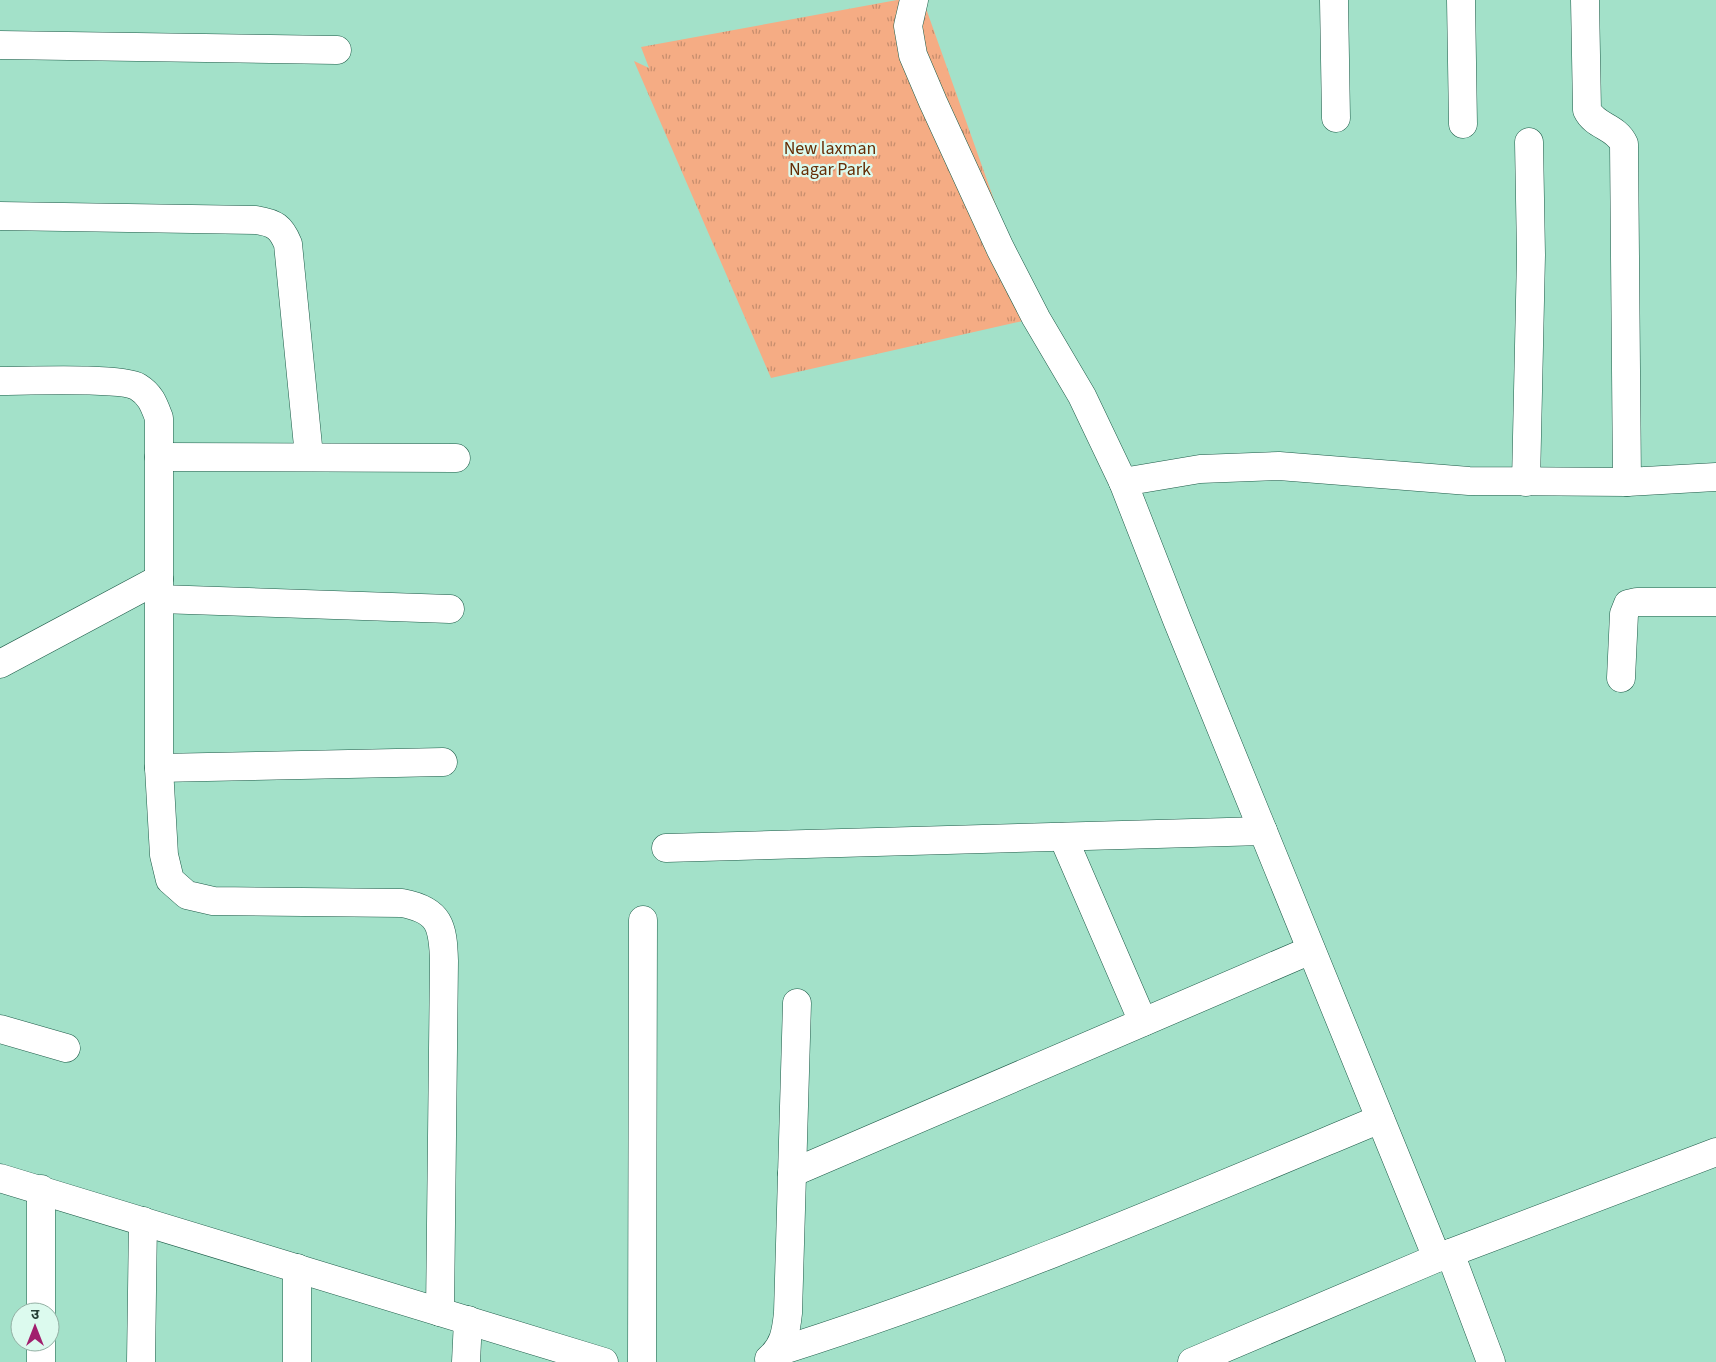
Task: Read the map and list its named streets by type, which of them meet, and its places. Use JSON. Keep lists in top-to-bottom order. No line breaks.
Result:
{"parks":["New laxman Nagar Park"],"north":"top"}
